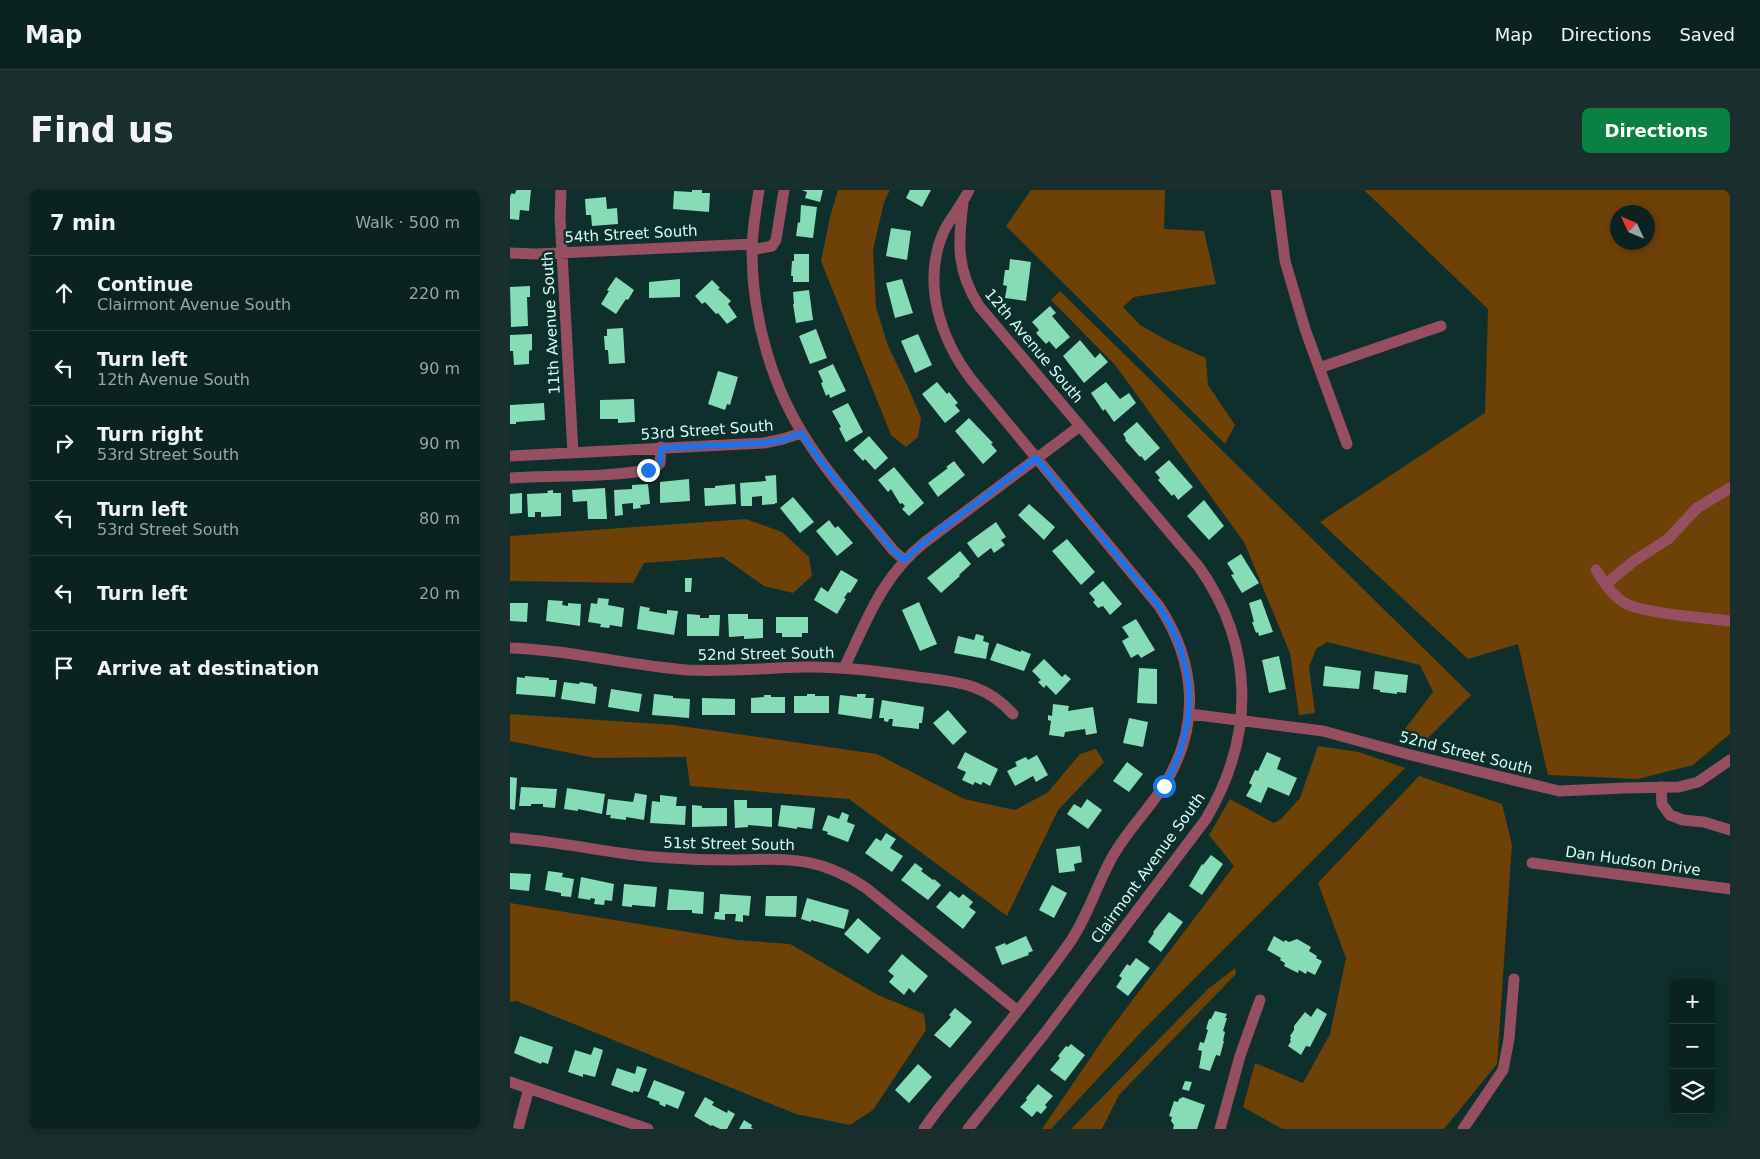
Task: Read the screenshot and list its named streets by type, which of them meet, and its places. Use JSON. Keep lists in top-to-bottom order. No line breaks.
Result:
{"streets":{"street":["54th Street South","11th Avenue South","12th Avenue South","53rd Street South","52nd Street South","51st Street South","Dan Hudson Drive","Clairmont Avenue South"]},"crossings":[["54th Street South","11th Avenue South"],["11th Avenue South","53rd Street South"],["12th Avenue South","52nd Street South"],["12th Avenue South","Clairmont Avenue South"],["52nd Street South","Clairmont Avenue South"],["51st Street South","Clairmont Avenue South"]],"north":"top left","page":{"header":"Map","nav":["Map","Directions","Saved"],"buttons":"Directions","title":"Find us","heading":["7 min","Walk · 500 m"],"list":[["Continue","Clairmont Avenue South","220 m"],["Turn left","12th Avenue South","90 m"],["Turn right","53rd Street South","90 m"],["Turn left","53rd Street South","80 m"],["Turn left","20 m"],"Arrive at destination"],"map_buttons":["+","−"]}}
